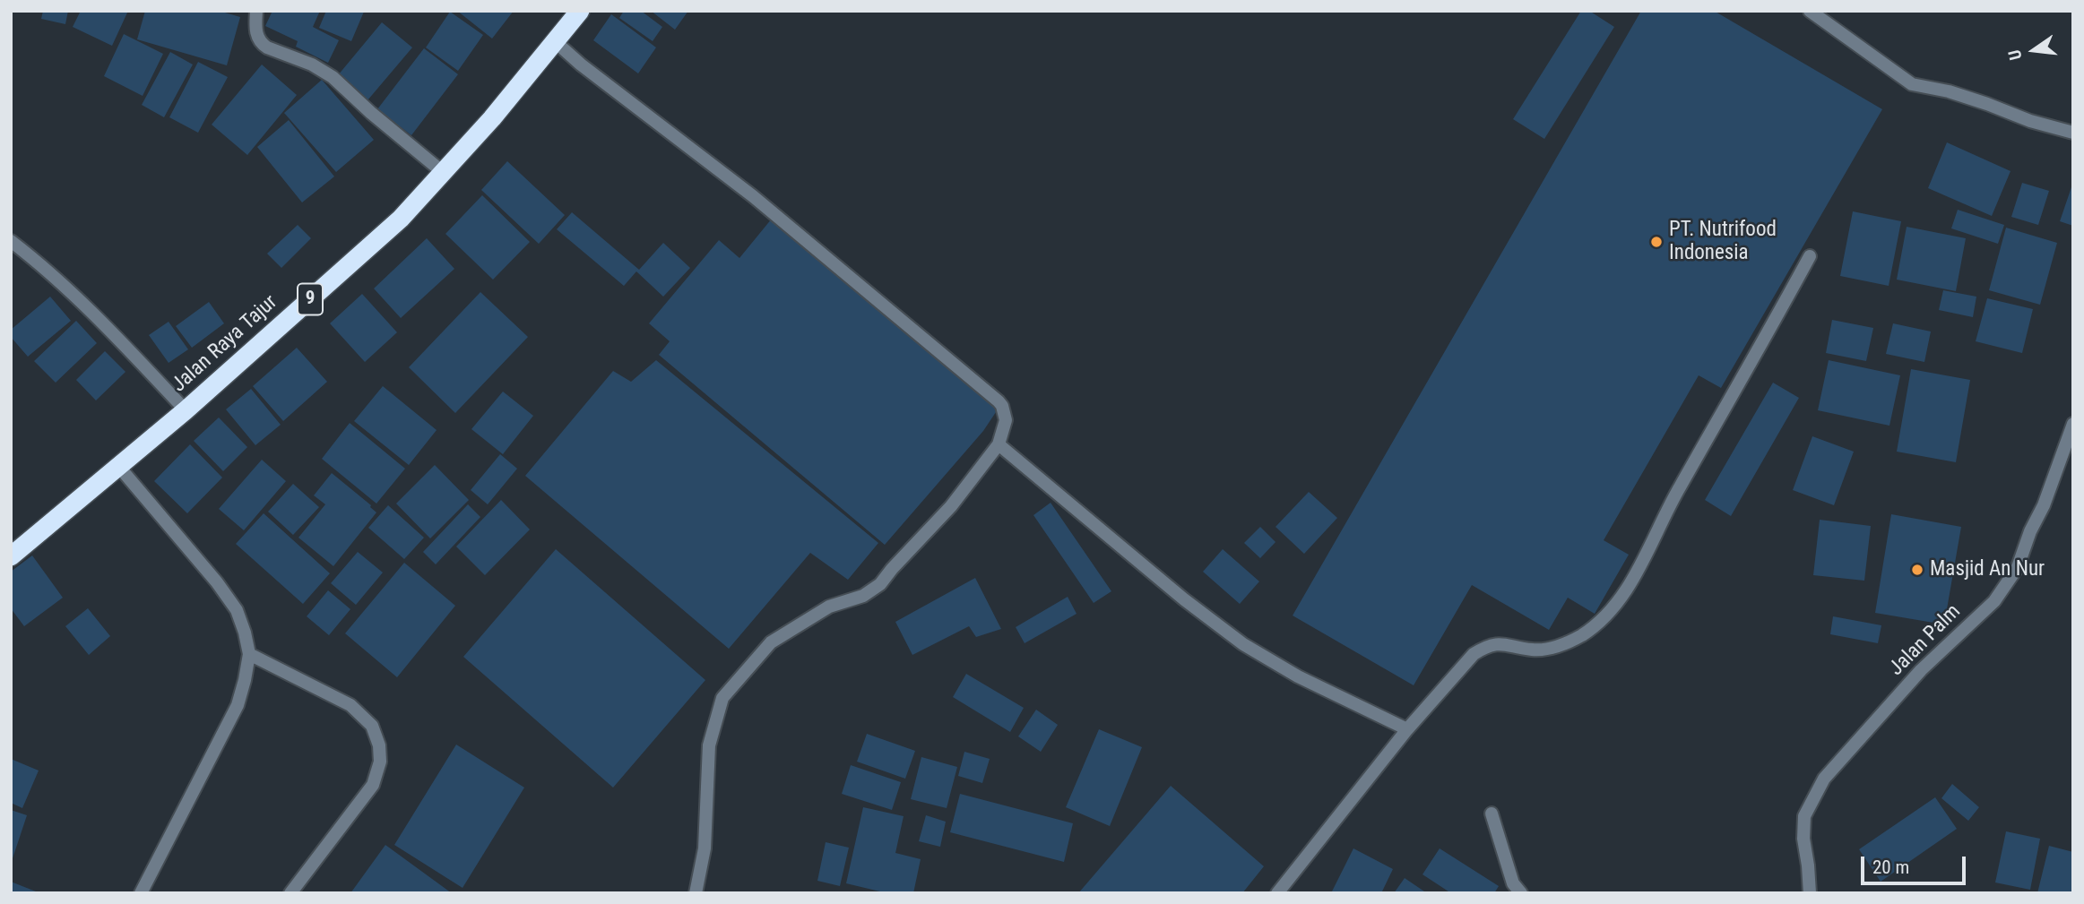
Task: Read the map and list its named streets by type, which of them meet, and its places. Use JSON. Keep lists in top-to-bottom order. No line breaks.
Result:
{"streets":{"highway":["9","Jalan Raya Tajur"],"street":["Jalan Palm"]},"places":["PT. Nutrifood Indonesia","Masjid An Nur"],"scale_bar":"20 m","north":"left"}
